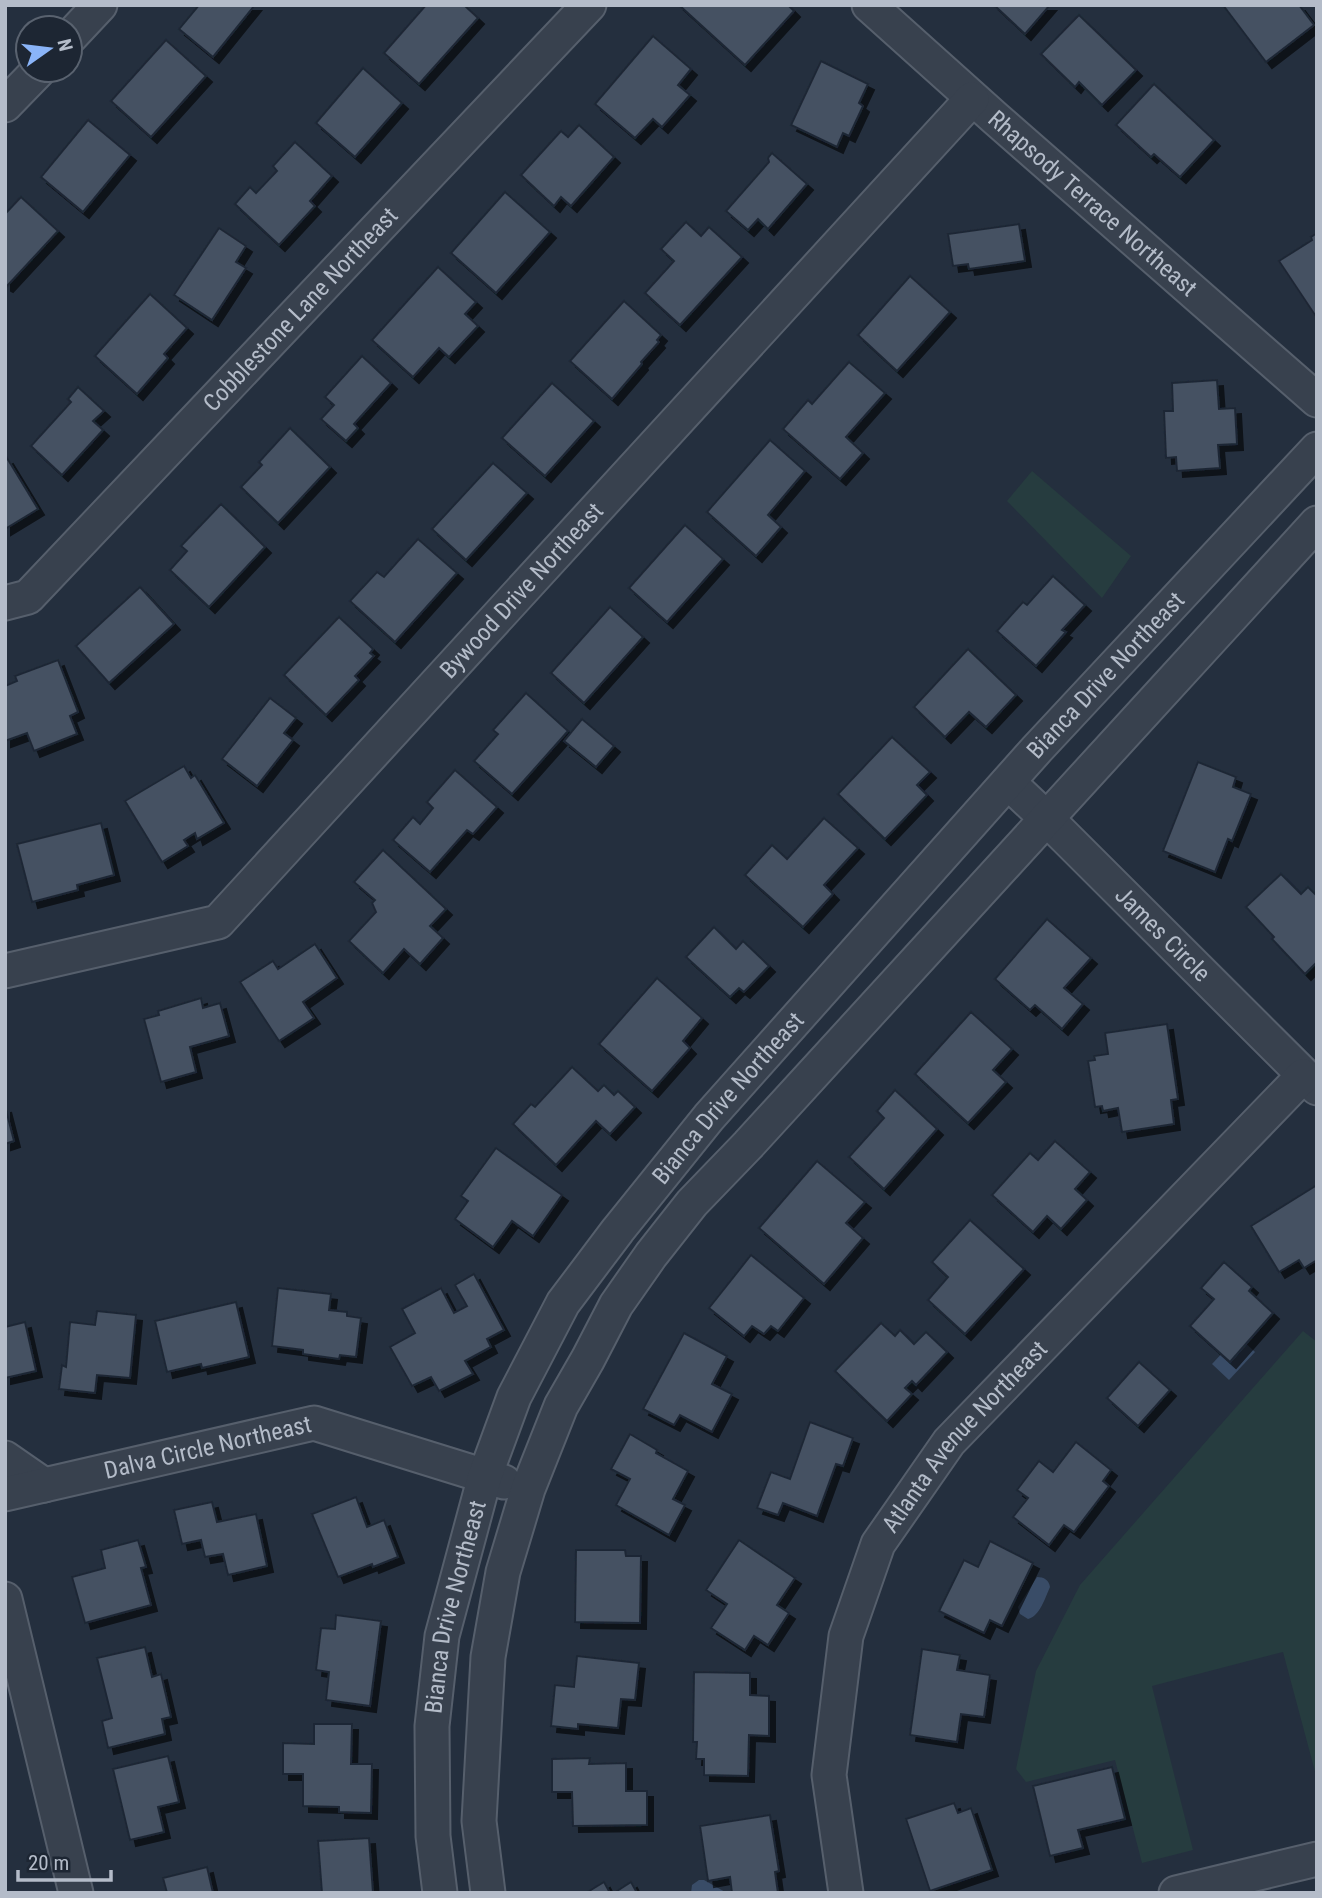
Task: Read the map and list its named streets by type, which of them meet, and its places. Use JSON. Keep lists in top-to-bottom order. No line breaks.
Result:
{"streets":{"street":["Rhapsody Terrace Northeast","Cobblestone Lane Northeast","Bywood Drive Northeast","Bianca Drive Northeast","James Circle","Atlanta Avenue Northeast","Dalva Circle Northeast"]},"crossings":[["Rhapsody Terrace Northeast","Bywood Drive Northeast"],["Bianca Drive Northeast","James Circle"],["Bianca Drive Northeast","Dalva Circle Northeast"],["James Circle","Atlanta Avenue Northeast"]],"scale_bar":"20 m","north":"right"}
